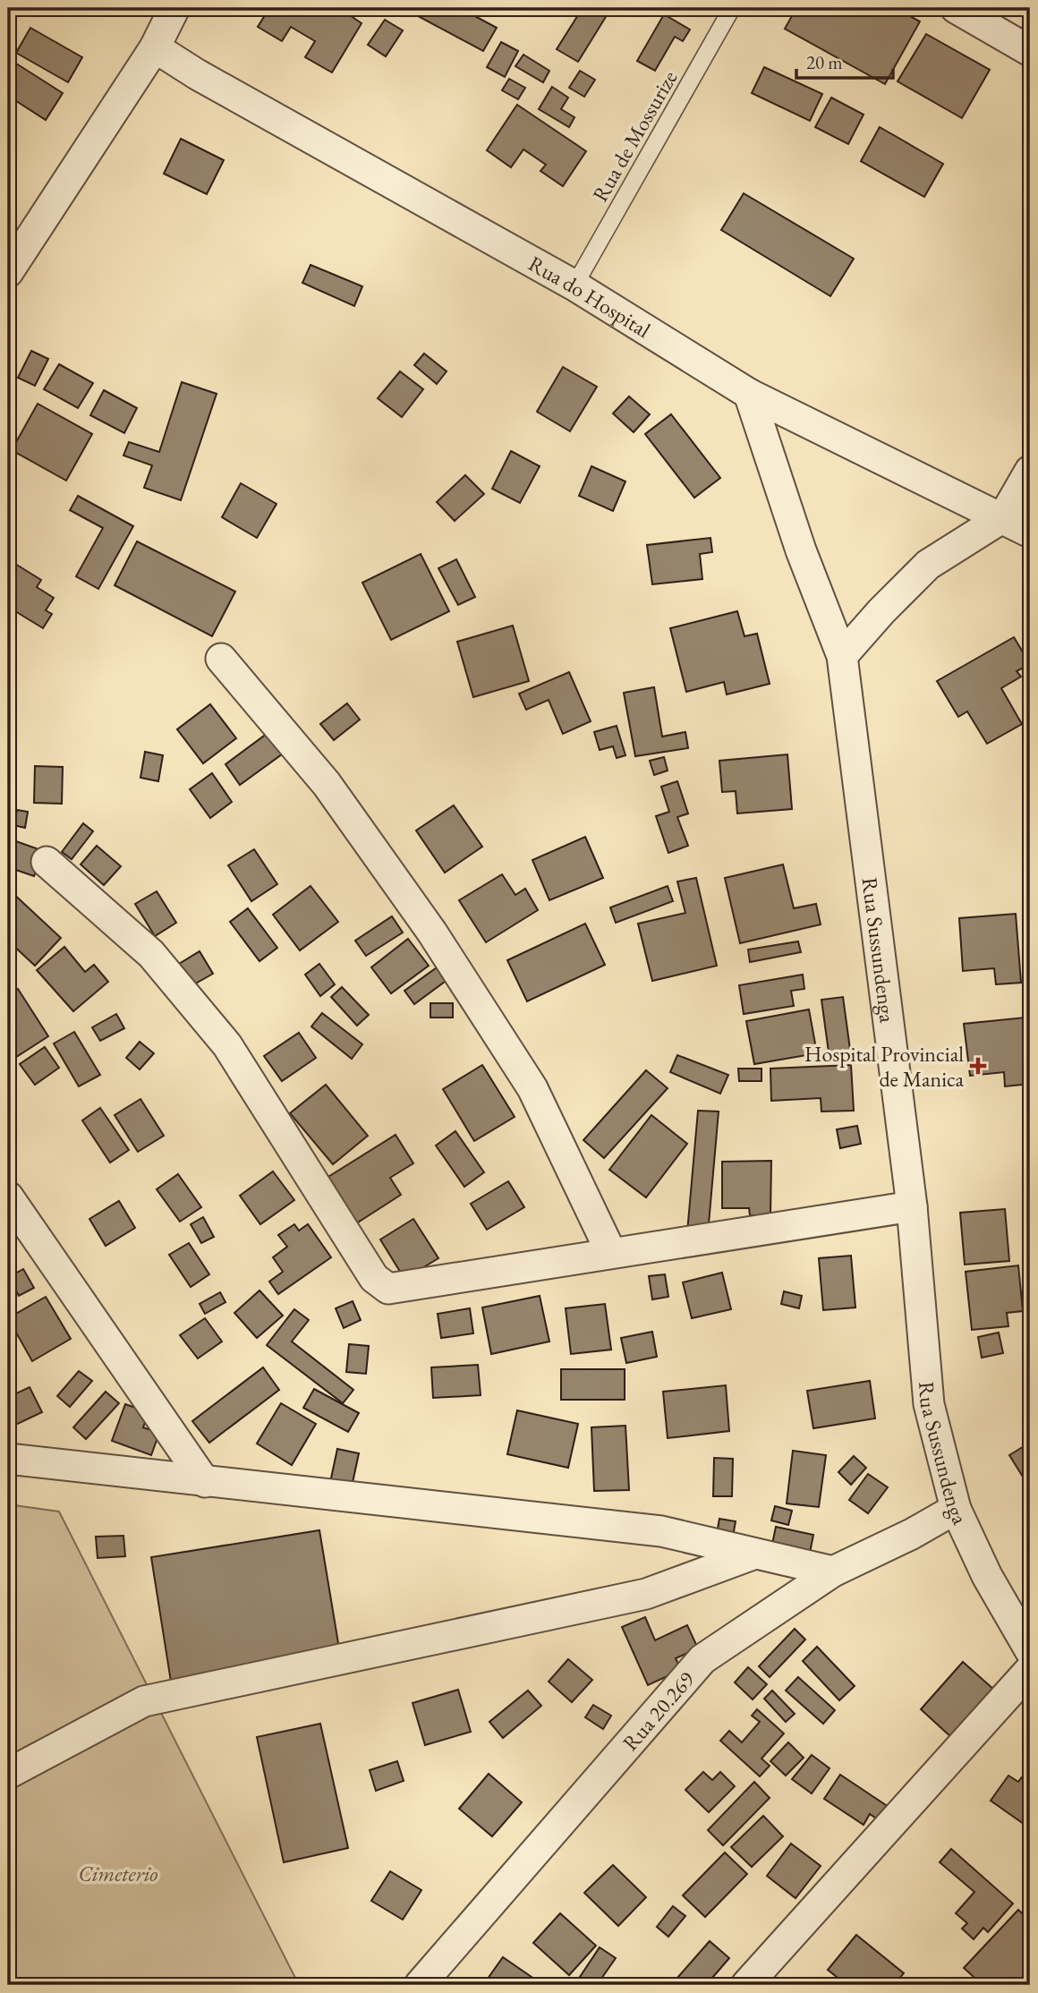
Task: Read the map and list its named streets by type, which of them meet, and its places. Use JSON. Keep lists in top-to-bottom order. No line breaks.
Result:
{"streets":{"street":["Rua do Hospital","Rua Sussundenga","Rua 20.269"],"lane":["Rua de Mossurize"]},"crossings":[["Rua de Mossurize","Rua do Hospital"],["Rua do Hospital","Rua Sussundenga"],["Rua Sussundenga","Rua 20.269"]],"parks":["Cimeterio"],"places":{"health":["Hospital Provincial de Manica"]},"scale_bar":"20 m"}
